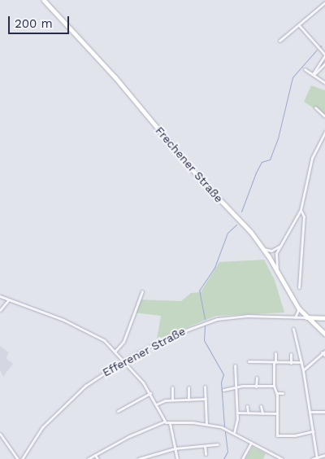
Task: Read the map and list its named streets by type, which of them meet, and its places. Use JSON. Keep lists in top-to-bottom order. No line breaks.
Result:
{"streets":{"main road":["Frechener Straße","Efferener Straße"]},"crossings":[["Frechener Straße","Efferener Straße"]],"scale_bar":"200 m"}
